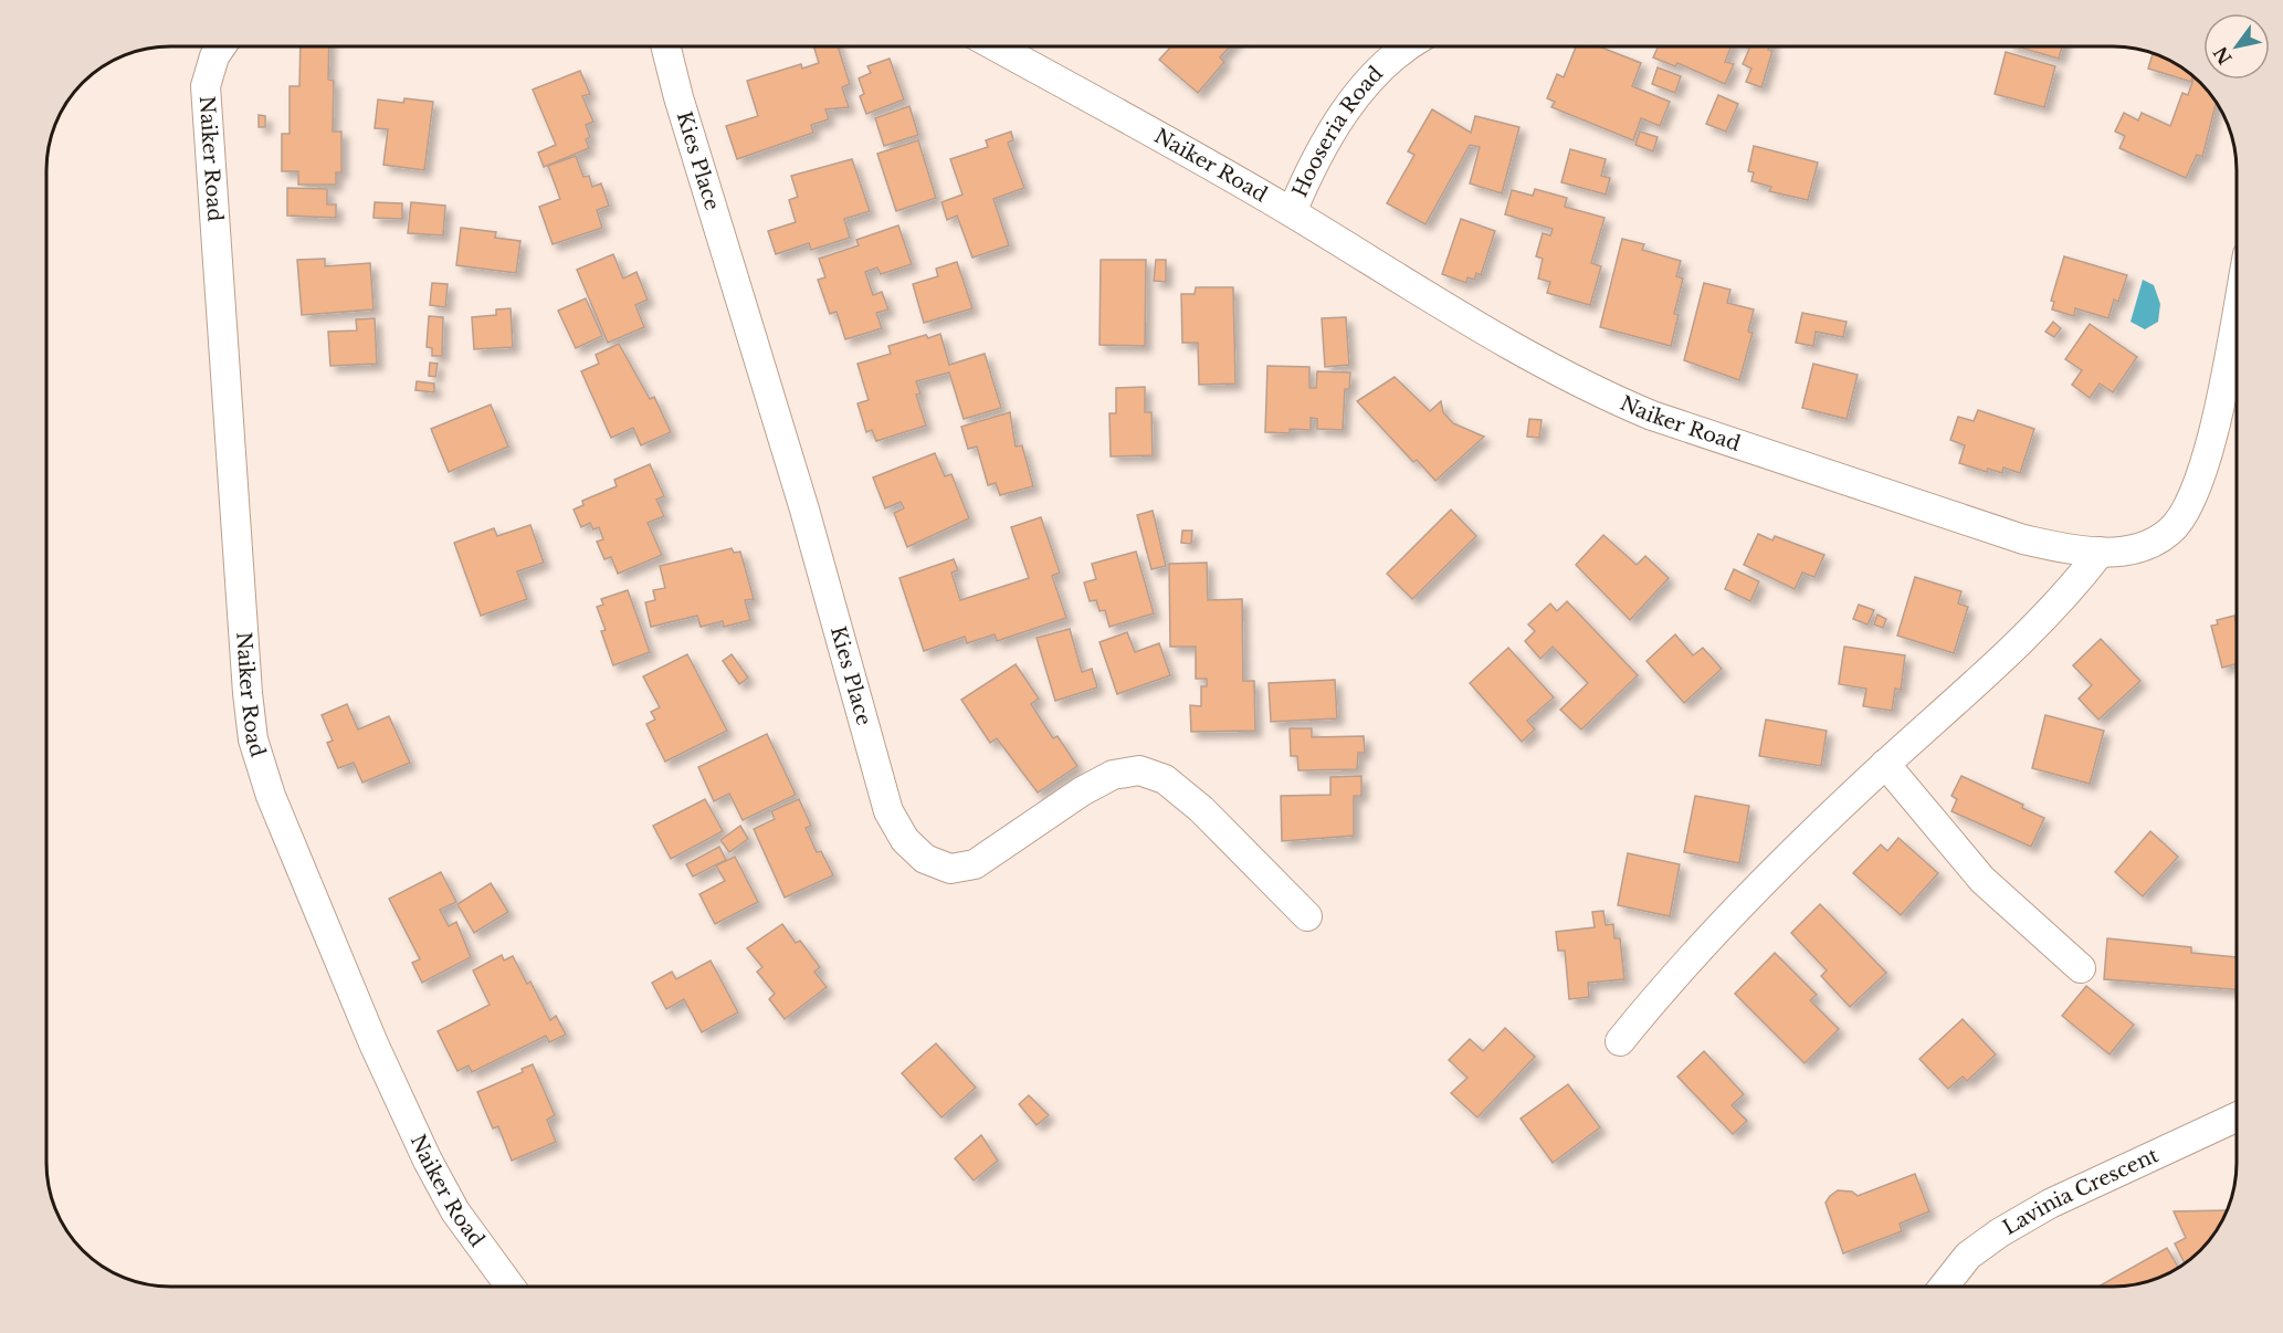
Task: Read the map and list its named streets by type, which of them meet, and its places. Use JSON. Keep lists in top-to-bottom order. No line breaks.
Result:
{"streets":{"street":["Hooseria Road","Naiker Road","Kies Place","Lavinia Crescent"]},"crossings":[["Hooseria Road","Naiker Road"]],"north":"bottom left"}
